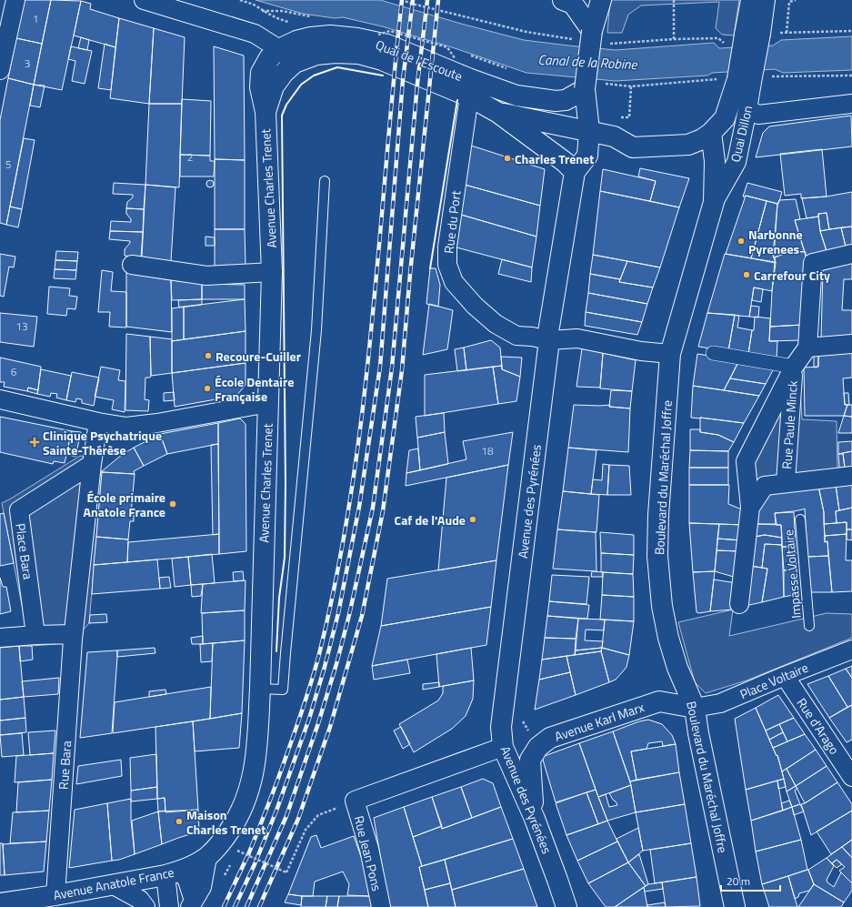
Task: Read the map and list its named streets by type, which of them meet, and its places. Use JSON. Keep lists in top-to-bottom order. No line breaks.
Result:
{"streets":{"main road":["Quai de l'Escoute","Avenue Charles Trenet","Boulevard du Maréchal Joffre","Avenue des Pyrénées","Avenue Karl Marx","Avenue Anatole France"],"street":["Quai Dillon","Rue du Port","Rue Paule Minck","Place Bara","Place Voltaire","Rue d'Arago","Rue Bara","Rue Jean Pons"],"lane":["Impasse Voltaire"]},"crossings":[["Quai de l'Escoute","Quai Dillon"],["Quai de l'Escoute","Avenue Charles Trenet"],["Quai de l'Escoute","Rue du Port"],["Quai de l'Escoute","Boulevard du Maréchal Joffre"],["Quai de l'Escoute","Avenue des Pyrénées"],["Quai Dillon","Boulevard du Maréchal Joffre"],["Avenue Charles Trenet","Avenue Anatole France"],["Rue du Port","Boulevard du Maréchal Joffre"],["Rue du Port","Avenue des Pyrénées"],["Boulevard du Maréchal Joffre","Place Voltaire"],["Boulevard du Maréchal Joffre","Avenue Karl Marx"],["Avenue des Pyrénées","Avenue Karl Marx"],["Place Voltaire","Avenue Karl Marx"],["Place Voltaire","Rue d'Arago"],["Rue Bara","Avenue Anatole France"]],"water":["Canal de la Robine"],"places":{"other":["Charles Trenet","Narbonne Pyrenees","Carrefour City","Recoure-Cuiller","École Dentaire Française","École primaire Anatole France","Caf de l'Aude","Maison Charles Trenet"],"health":["Clinique Psychatrique Sainte-Thérèse"]},"house_numbers":["1","3","2","5","13","6","18"],"scale_bar":"20 m"}
